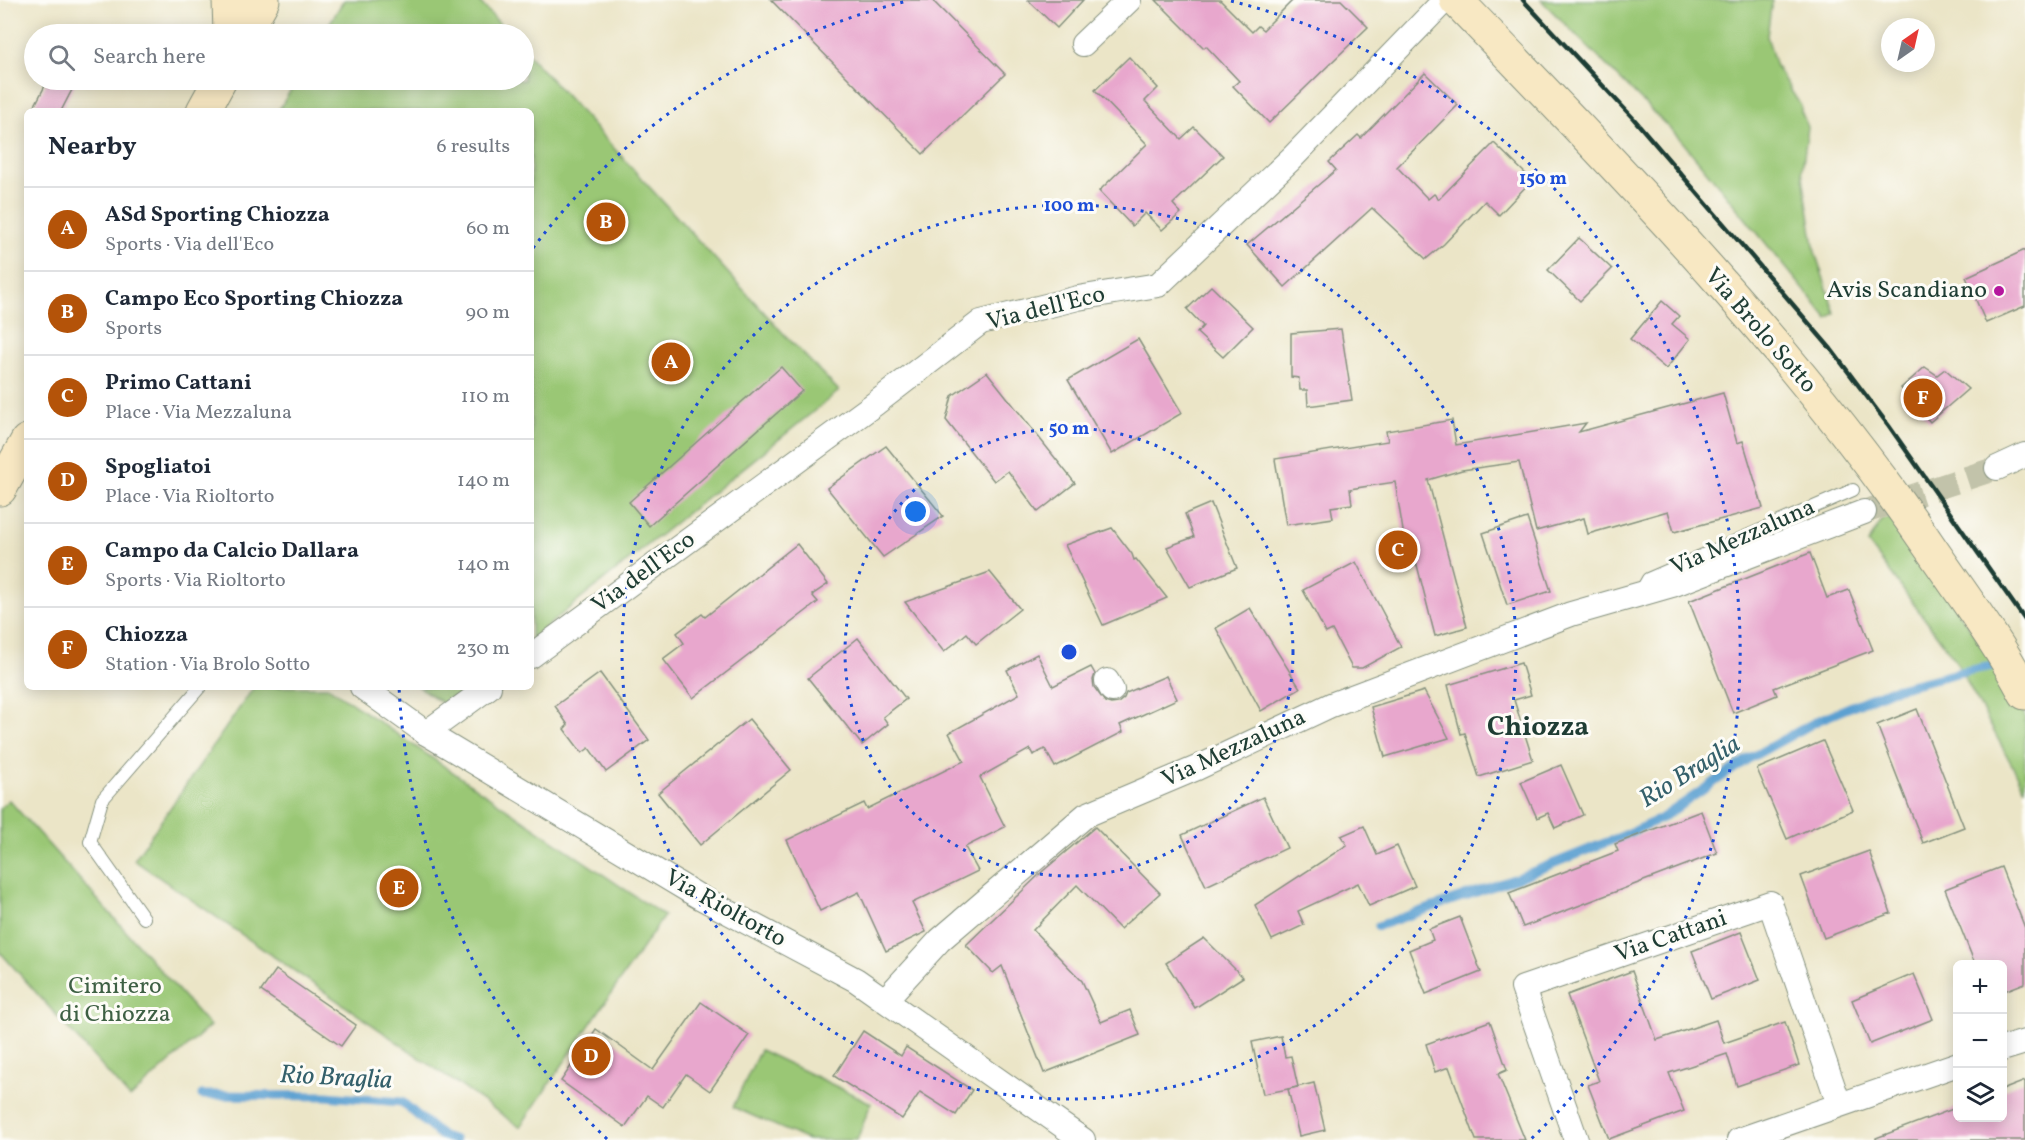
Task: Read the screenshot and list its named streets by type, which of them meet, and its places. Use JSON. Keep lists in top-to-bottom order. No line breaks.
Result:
{"streets":{"main road":["Via Brolo Sotto"],"street":["Via dell'Eco","Via Mezzaluna","Via Rioltorto","Via Cattani"]},"crossings":[["Via Mezzaluna","Via Rioltorto"]],"districts":["Chiozza"],"water":["Rio Braglia"],"parks":["Cimitero di Chiozza"],"places":["Avis Scandiano"],"north":"top right","page":{"search":"Search here","heading":["Nearby","6 results"],"list":[{"mark":"A","name":"ASd Sporting Chiozza","note":"Sports · Via dell'Eco","value":"60 m"},{"mark":"B","name":"Campo Eco Sporting Chiozza","note":"Sports","value":"90 m"},{"mark":"C","name":"Primo Cattani","note":"Place · Via Mezzaluna","value":"110 m"},{"mark":"D","name":"Spogliatoi","note":"Place · Via Rioltorto","value":"140 m"},{"mark":"E","name":"Campo da Calcio Dallara","note":"Sports · Via Rioltorto","value":"140 m"},{"mark":"F","name":"Chiozza","note":"Station · Via Brolo Sotto","value":"230 m"}],"pins":["B","A","F","C","E","D"],"map_buttons":["+","−"]},"rings":["150 m","100 m","50 m"]}
